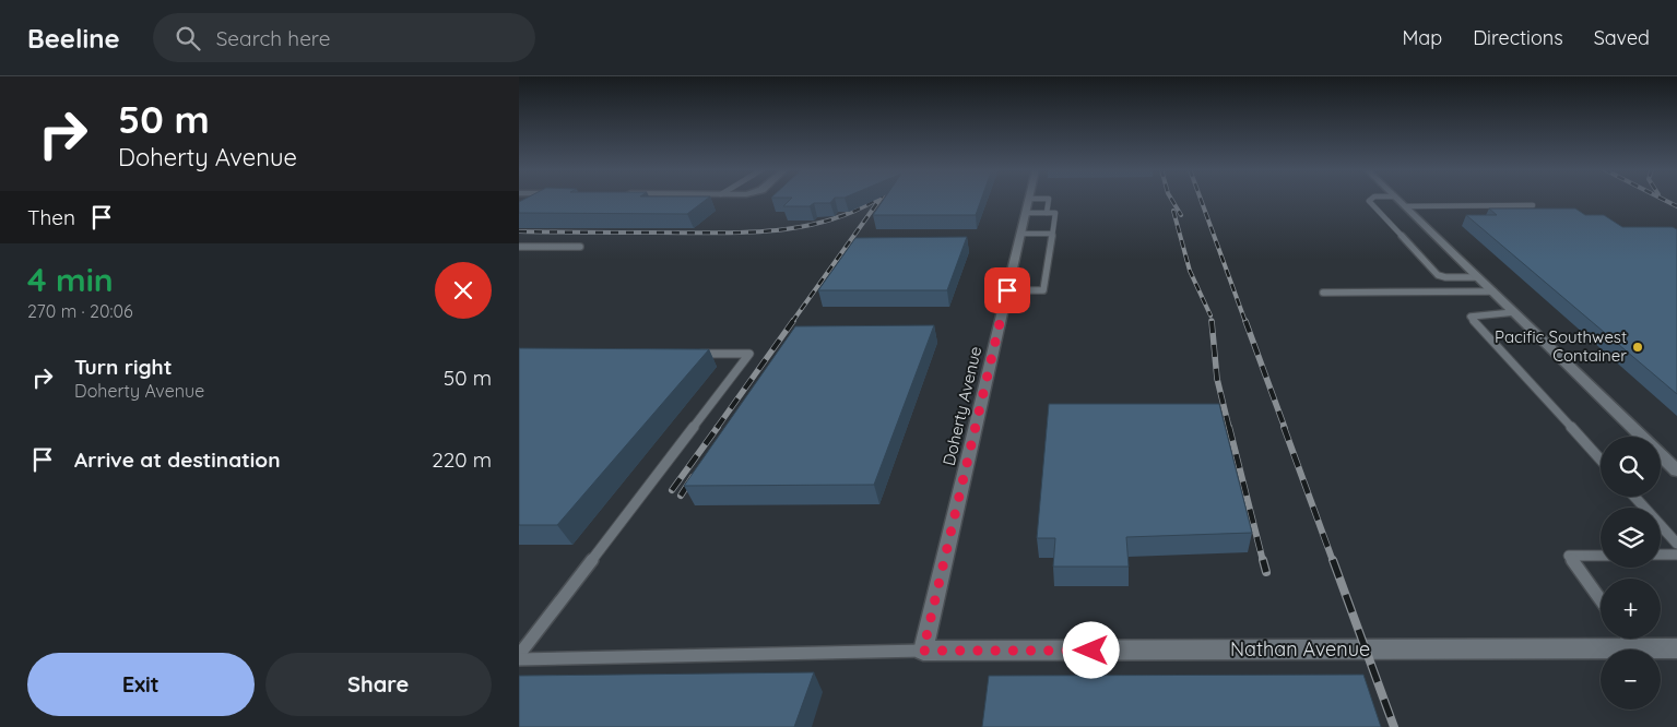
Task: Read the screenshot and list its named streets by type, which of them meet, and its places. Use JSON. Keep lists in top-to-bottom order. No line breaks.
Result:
{"streets":{"street":["Doherty Avenue","Nathan Avenue"]},"crossings":[["Doherty Avenue","Nathan Avenue"]],"places":["Pacific Southwest Container"],"page":{"header":"Beeline","search":"Search here","nav":["Map","Directions","Saved"],"turn":["50 m","Doherty Avenue"],"then":"Then","heading":["4 min","270 m · 20:06"],"list":[{"name":"Turn right","note":"Doherty Avenue","value":"50 m"},{"name":"Arrive at destination","value":"220 m"}],"map_buttons":["+","−"],"buttons":["Exit","Share"]}}
